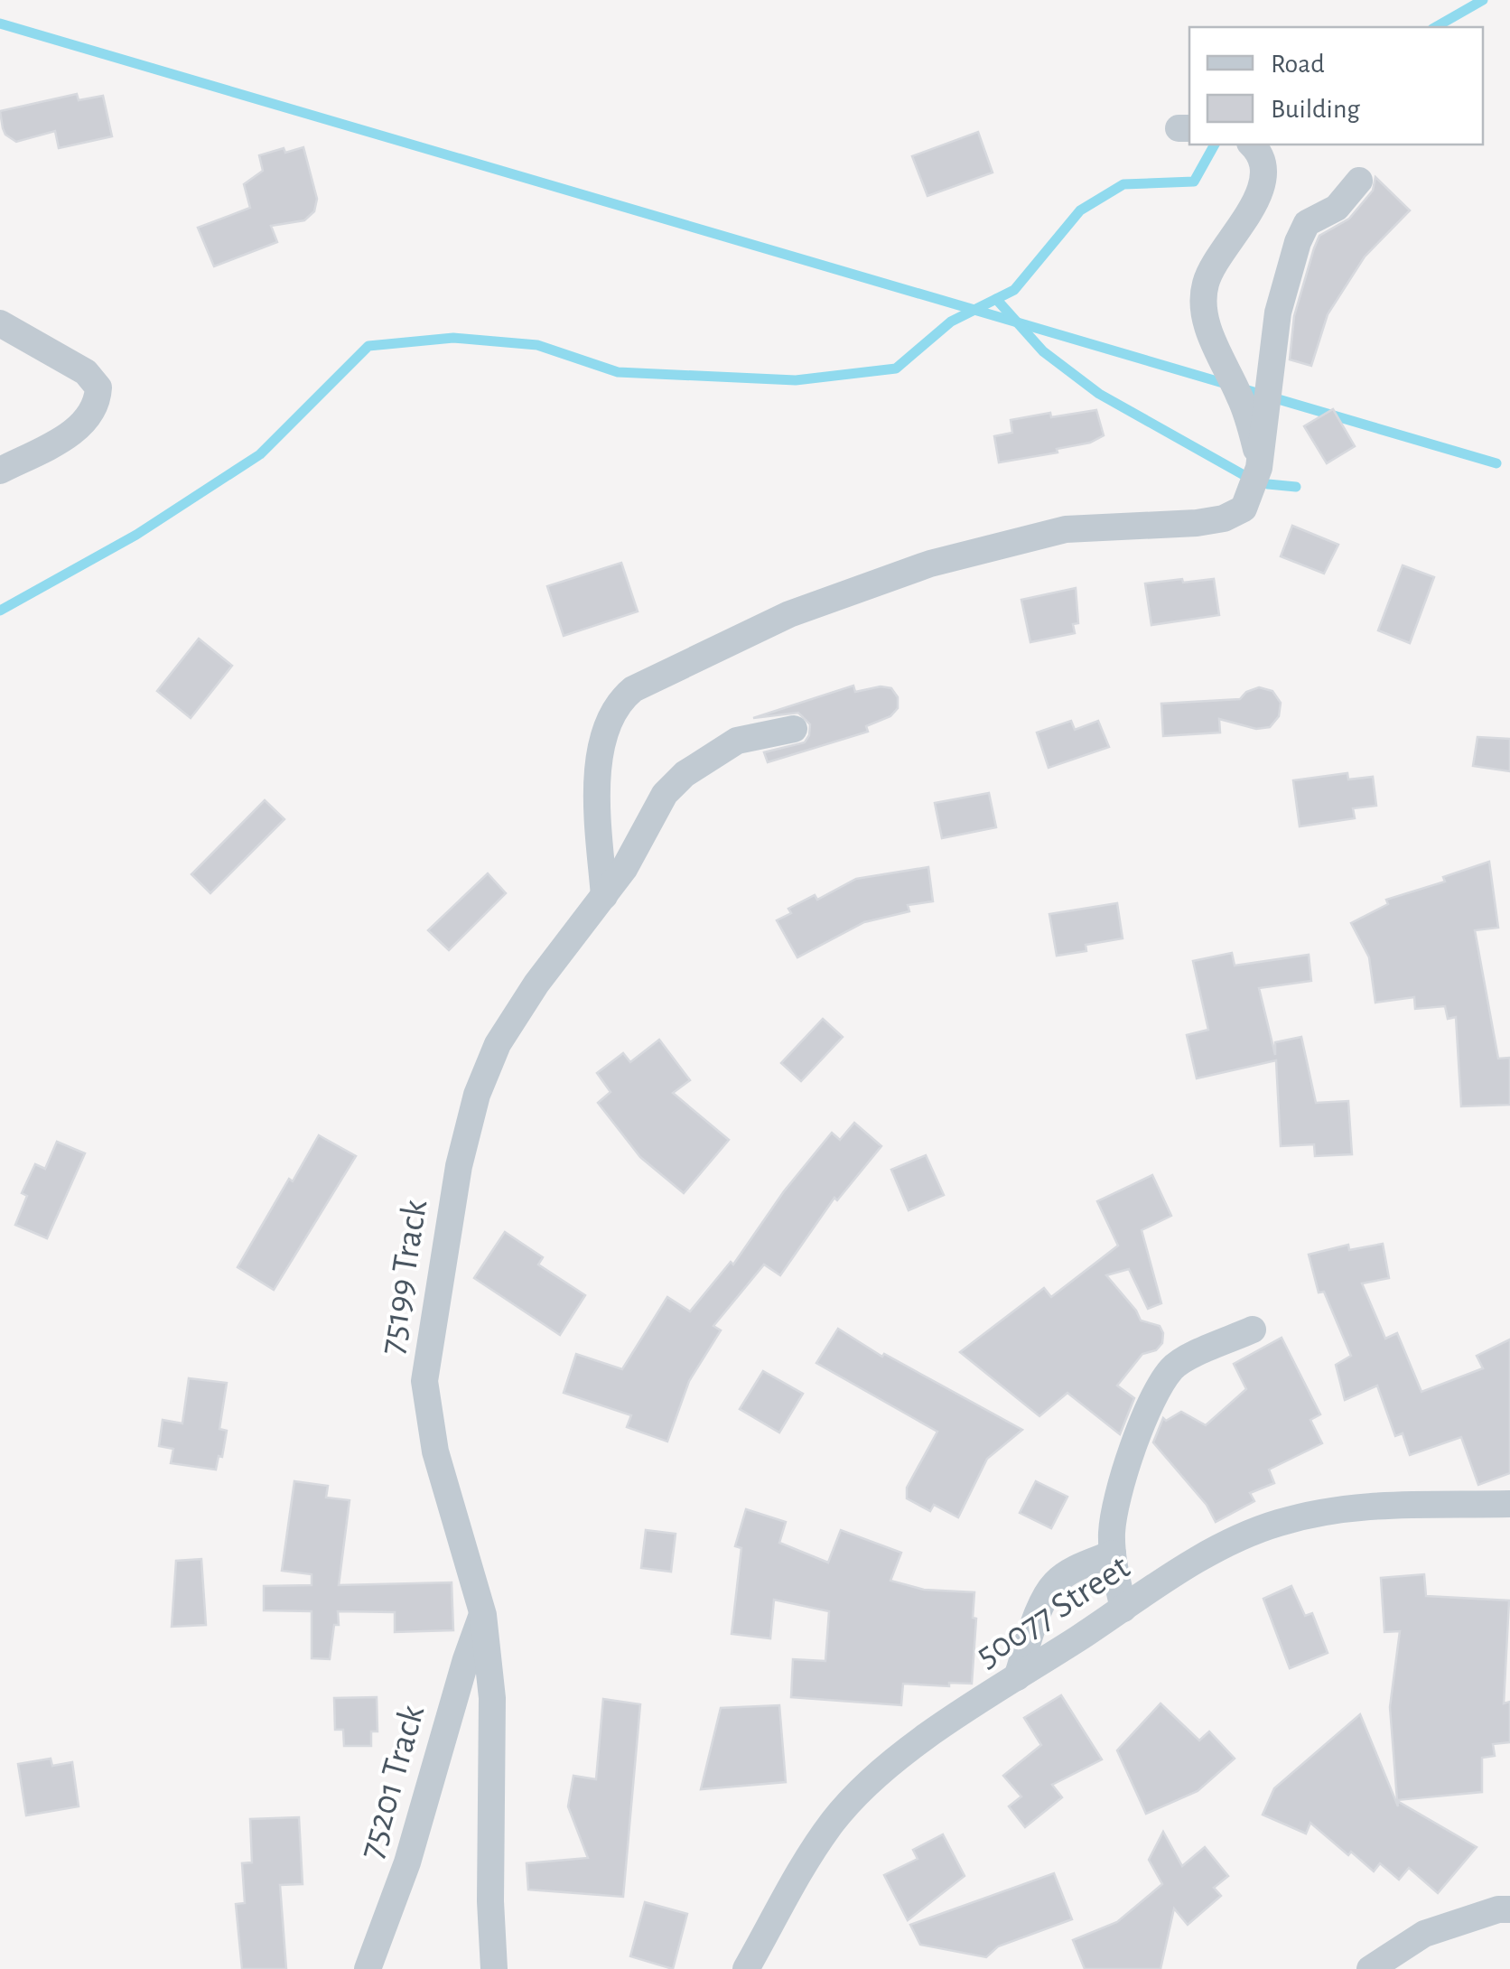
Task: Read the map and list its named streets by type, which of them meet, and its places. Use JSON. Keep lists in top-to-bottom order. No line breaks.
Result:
{"streets":{"street":["75199 Track","50077 Street","75201 Track"]},"crossings":[["75199 Track","75201 Track"]],"legend":["Road","Building"]}
